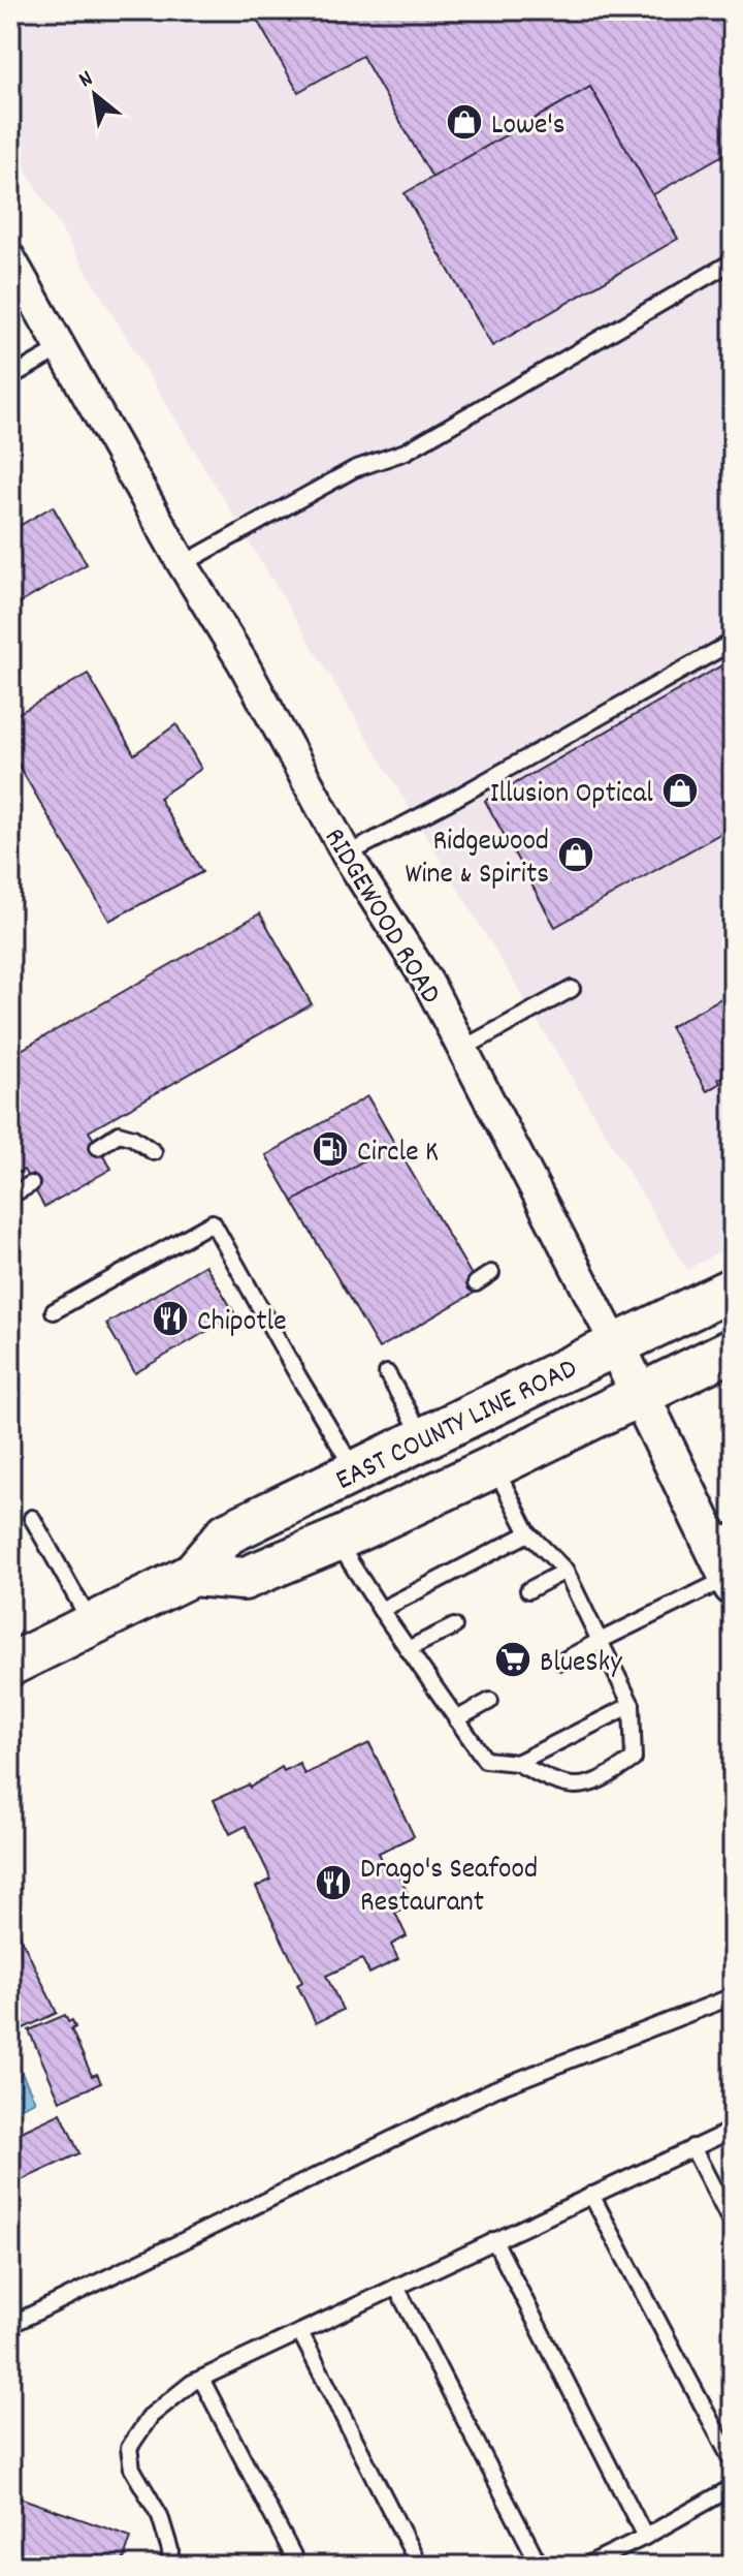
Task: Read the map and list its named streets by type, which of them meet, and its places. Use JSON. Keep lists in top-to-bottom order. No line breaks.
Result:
{"streets":{"main road":["EAST COUNTY LINE ROAD"],"street":["RIDGEWOOD ROAD"]},"crossings":[["RIDGEWOOD ROAD","EAST COUNTY LINE ROAD"]],"places":{"shop":["Lowe's","Illusion Optical","Ridgewood Wine & Spirits"],"fuel station":["Circle K"],"restaurant":["Chipotle","Drago's Seafood Restaurant"],"supermarket":["BlueSky"]},"north":"top left"}
